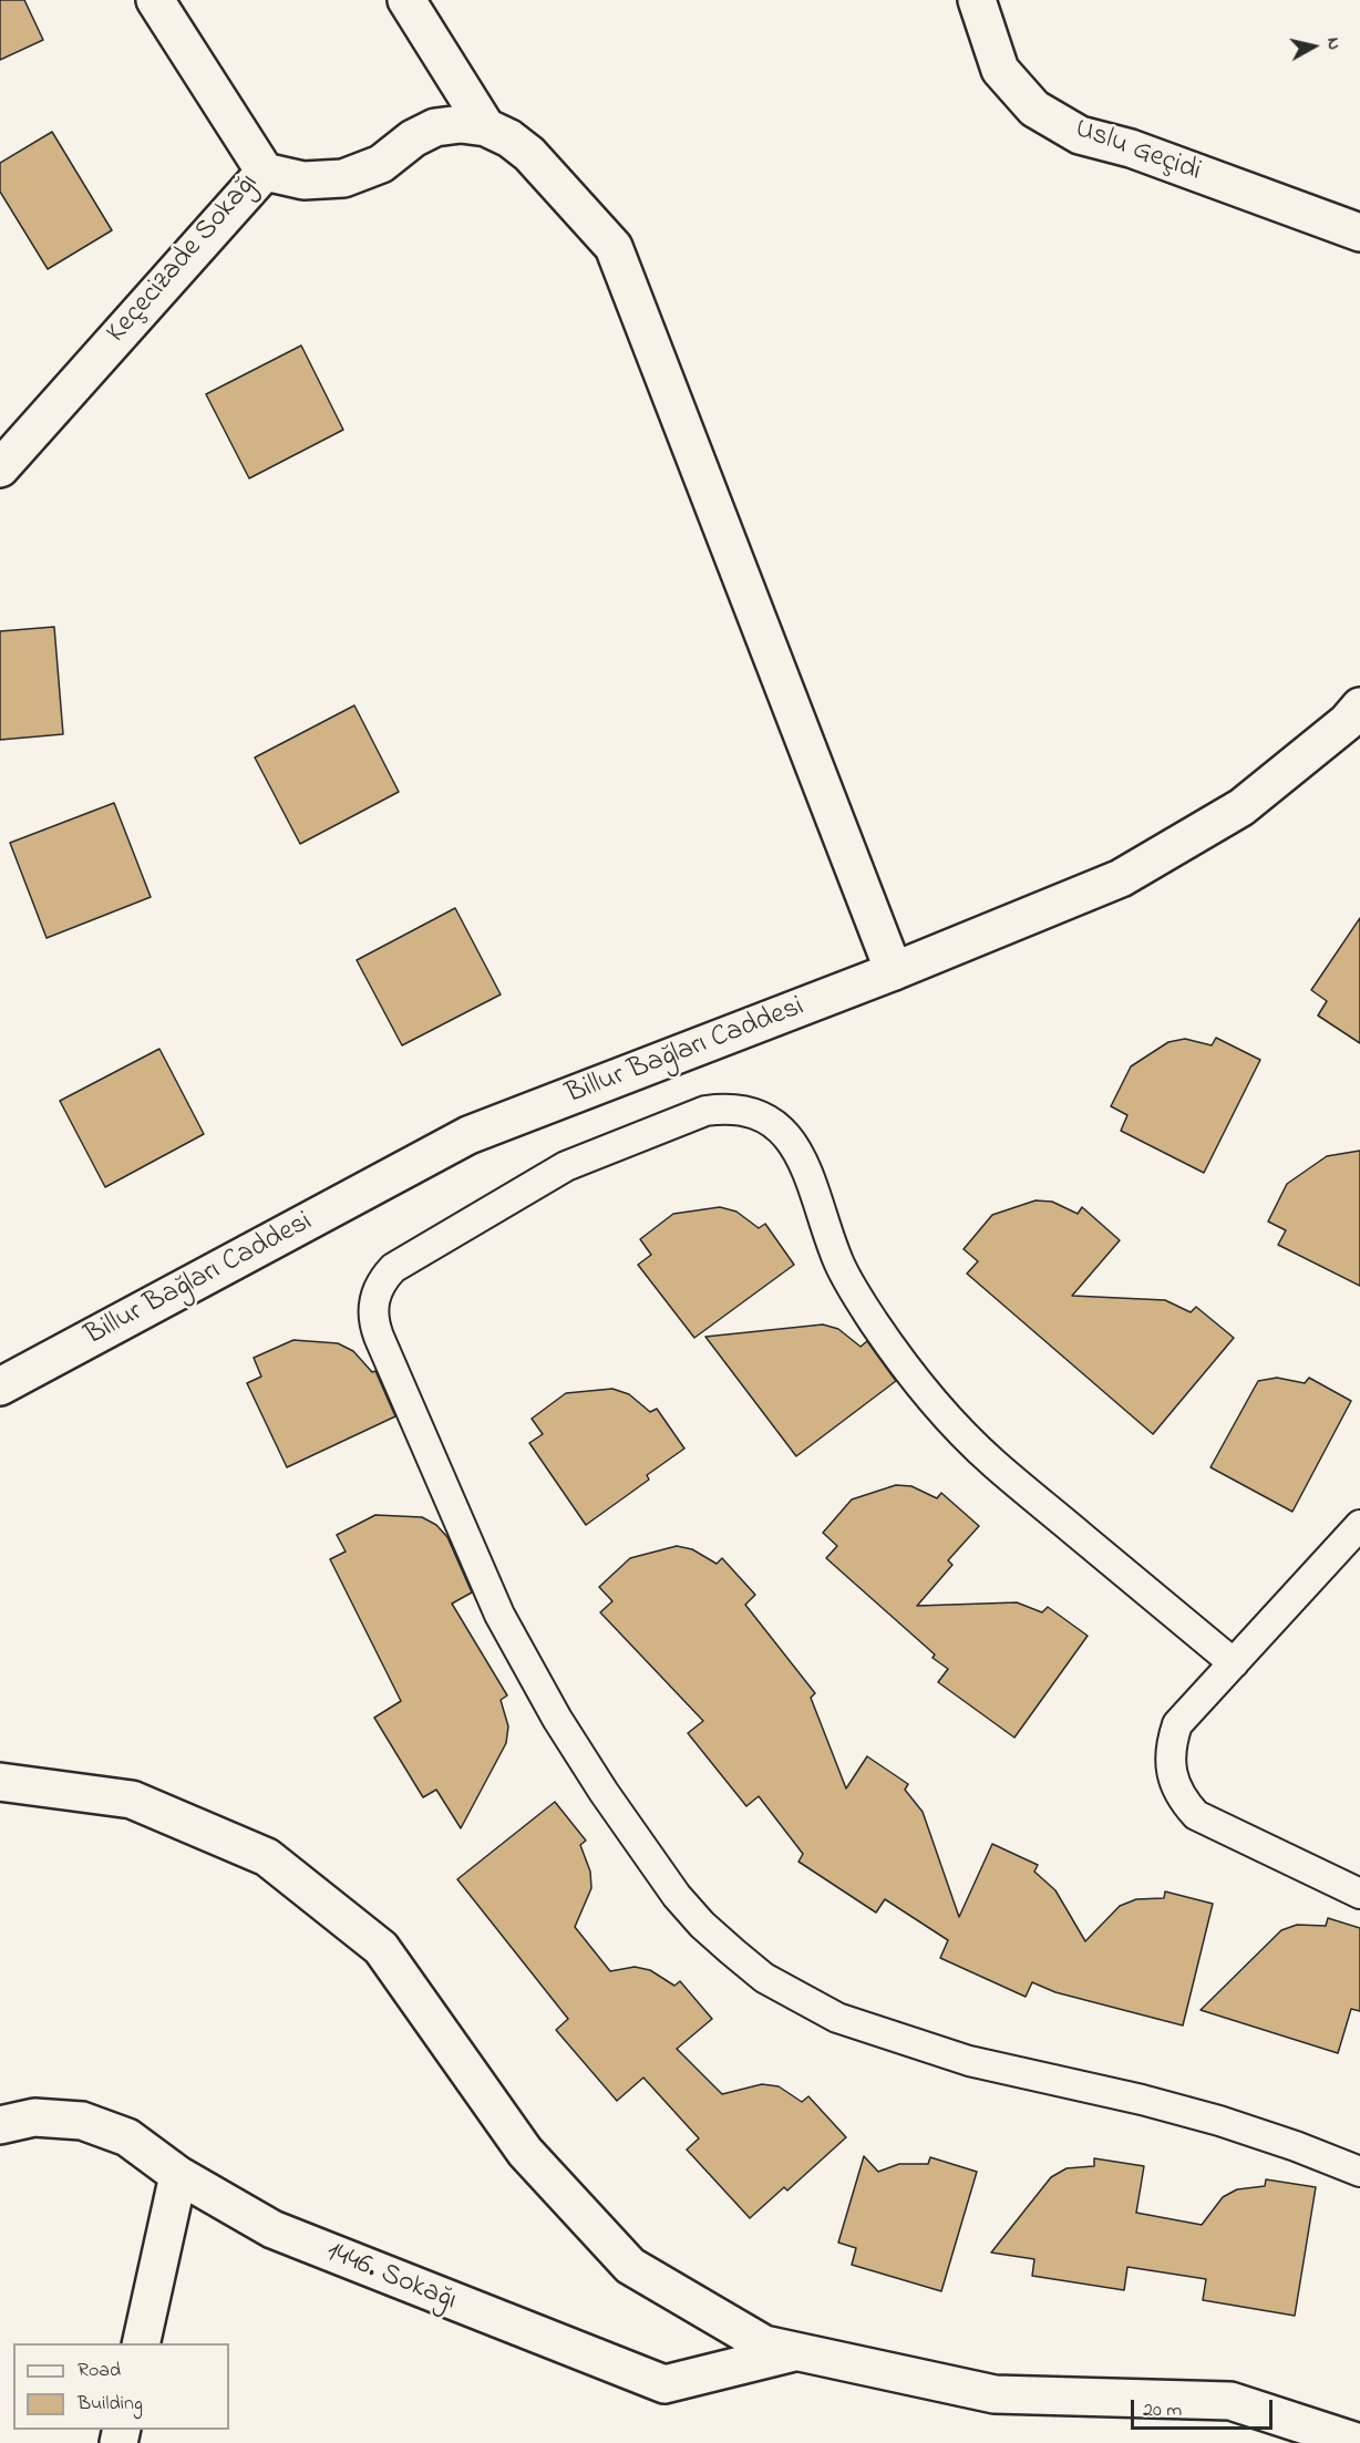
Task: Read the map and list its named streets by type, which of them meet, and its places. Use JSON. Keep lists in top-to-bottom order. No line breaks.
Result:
{"streets":{"street":["Uslu Geçidi","Keçecizade Sokağı","Billur Bağları Caddesi","1446. Sokağı"]},"legend":["Road","Building"],"scale_bar":"20 m","north":"right"}
